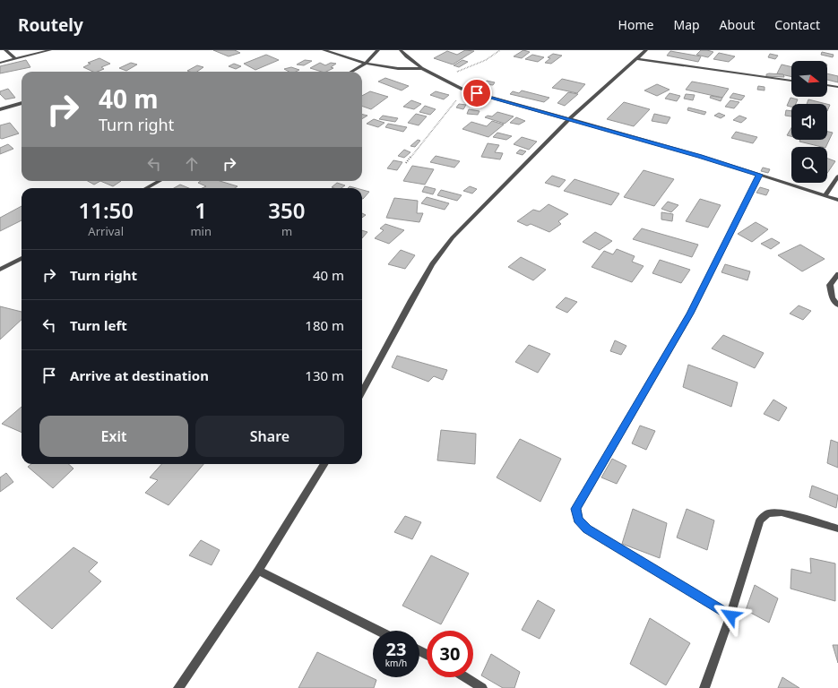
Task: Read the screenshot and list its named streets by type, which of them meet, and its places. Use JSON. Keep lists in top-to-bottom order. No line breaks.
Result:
{"north":"right","page":{"header":"Routely","nav":["Home","Map","About","Contact"],"turn":["40 m","Turn right"],"eta":["11:50","Arrival","1","min","350","m"],"list":[{"name":"Turn right","value":"40 m"},{"name":"Turn left","value":"180 m"},{"name":"Arrive at destination","value":"130 m"}],"buttons":["Exit","Share"],"speed":"23 km/h","limit":"30"}}
